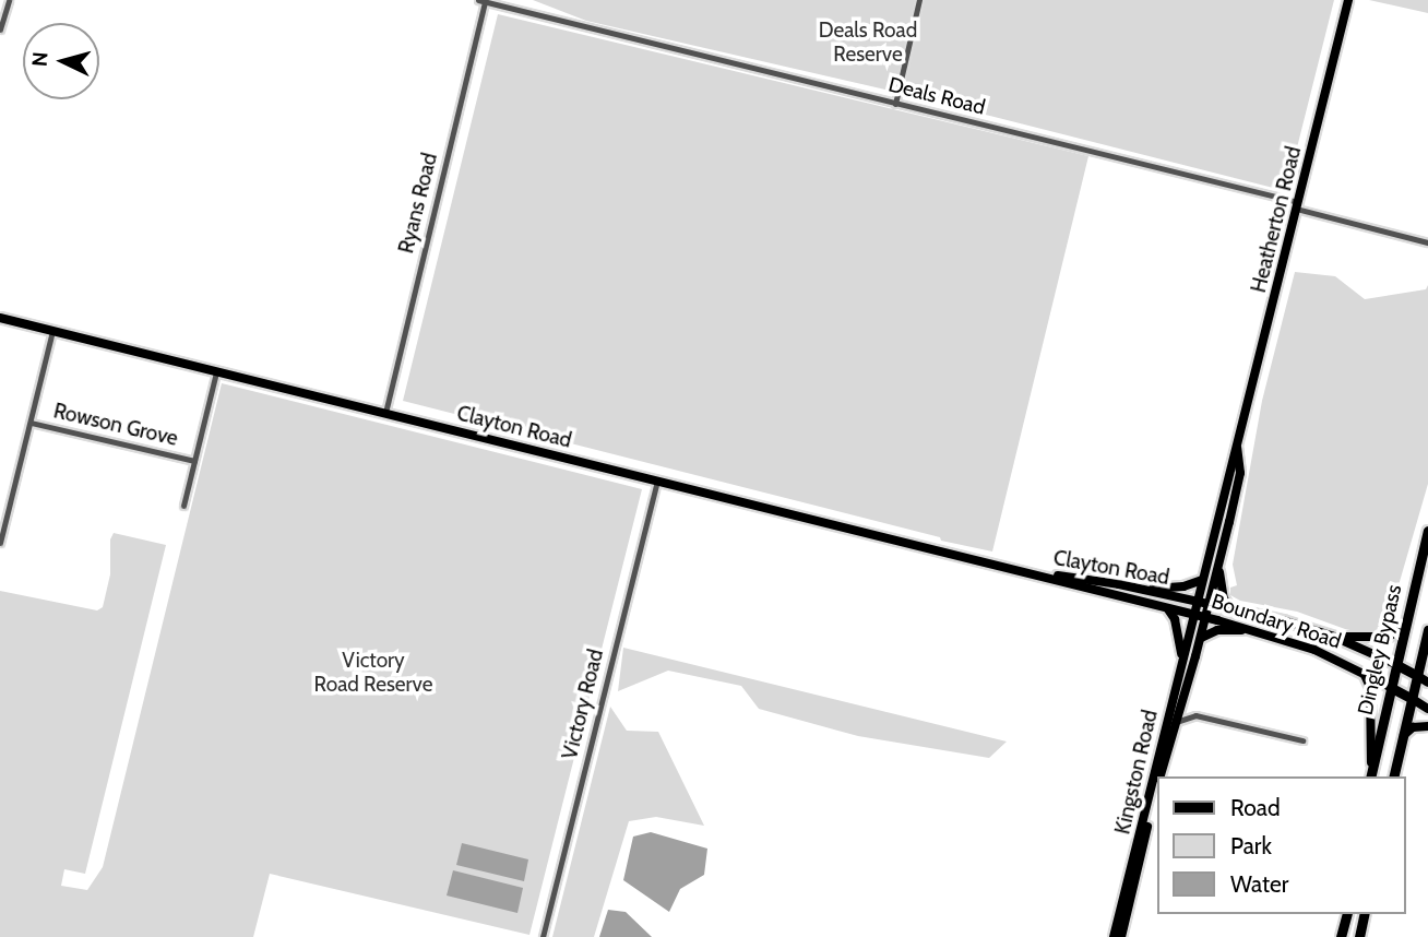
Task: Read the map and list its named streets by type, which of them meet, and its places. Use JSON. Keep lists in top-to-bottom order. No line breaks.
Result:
{"streets":{"highway":["Boundary Road","Dingley Bypass"],"main road":["Heatherton Road","Clayton Road","Kingston Road"],"street":["Deals Road","Ryans Road","Rowson Grove","Victory Road"]},"crossings":[["Deals Road","Ryans Road"],["Deals Road","Heatherton Road"],["Ryans Road","Clayton Road"],["Heatherton Road","Clayton Road"],["Heatherton Road","Boundary Road"],["Heatherton Road","Kingston Road"],["Clayton Road","Boundary Road"],["Clayton Road","Victory Road"],["Clayton Road","Kingston Road"],["Boundary Road","Dingley Bypass"],["Boundary Road","Kingston Road"]],"parks":["Deals Road Reserve","Victory Road Reserve"],"legend":["Road","Park","Water"],"north":"left"}
